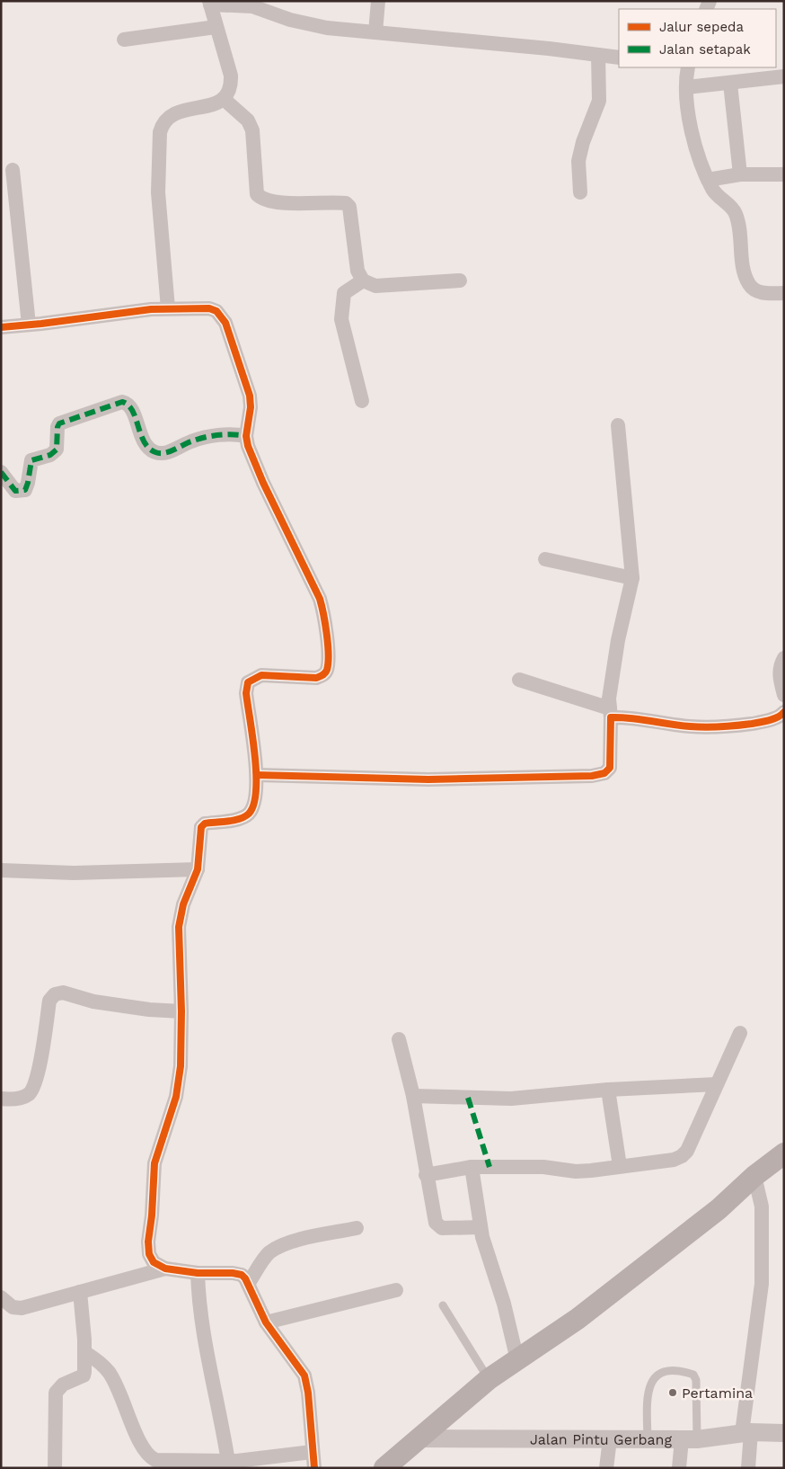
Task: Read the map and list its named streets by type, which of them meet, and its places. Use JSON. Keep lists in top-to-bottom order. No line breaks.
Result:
{"streets":{"street":["Jalan Pintu Gerbang"]},"places":["Pertamina"],"legend":["Jalur sepeda","Jalan setapak"]}
